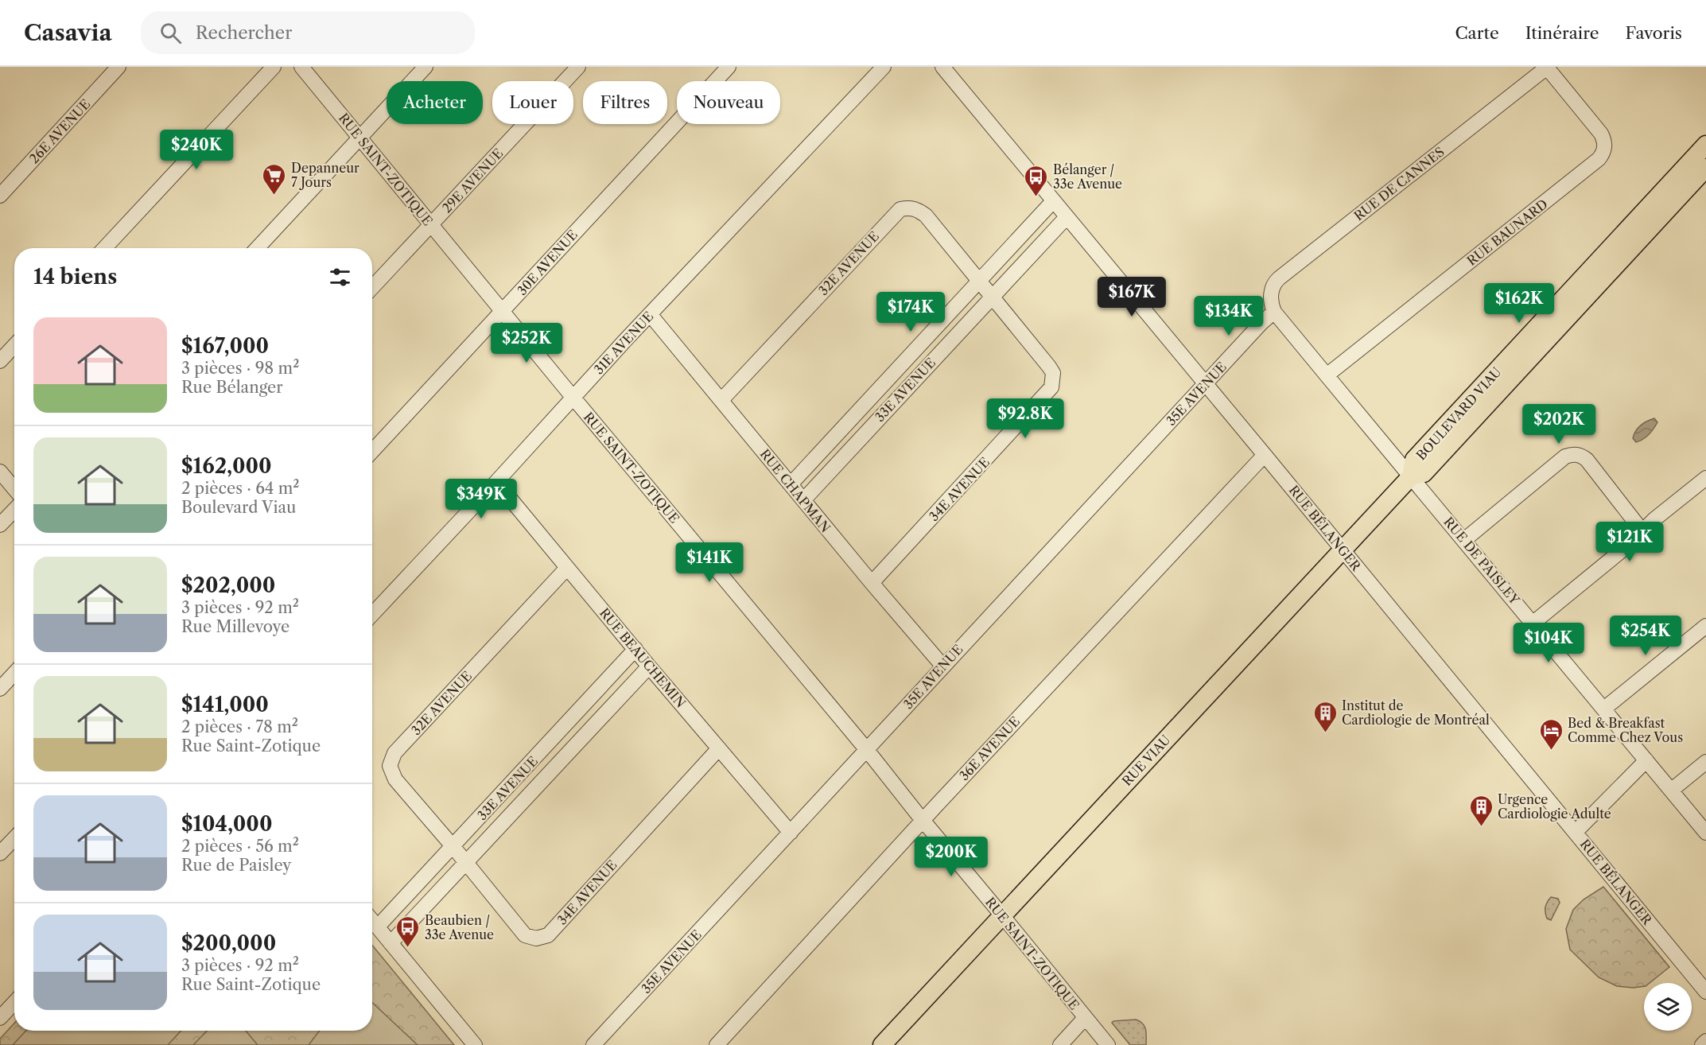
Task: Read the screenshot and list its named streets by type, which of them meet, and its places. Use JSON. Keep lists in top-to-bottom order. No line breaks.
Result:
{"streets":{"main road":["BOULEVARD VIAU","RUE VIAU"],"street":["26E AVENUE","RUE SAINT-ZOTIQUE","29E AVENUE","RUE DE CANNES","RUE BAUNARD","30E AVENUE","32E AVENUE","31E AVENUE","33E AVENUE","35E AVENUE","34E AVENUE","RUE CHAPMAN","RUE BÉLANGER","RUE DE PAISLEY","RUE BEAUCHEMIN","36E AVENUE"]},"crossings":[["RUE SAINT-ZOTIQUE","29E AVENUE"],["RUE SAINT-ZOTIQUE","30E AVENUE"],["RUE SAINT-ZOTIQUE","31E AVENUE"],["RUE SAINT-ZOTIQUE","35E AVENUE"],["RUE SAINT-ZOTIQUE","36E AVENUE"],["RUE SAINT-ZOTIQUE","RUE VIAU"],["RUE DE CANNES","RUE BAUNARD"],["RUE DE CANNES","35E AVENUE"],["RUE DE CANNES","RUE DE PAISLEY"],["RUE BAUNARD","RUE DE PAISLEY"],["32E AVENUE","33E AVENUE"],["32E AVENUE","34E AVENUE"],["32E AVENUE","RUE CHAPMAN"],["32E AVENUE","RUE BEAUCHEMIN"],["31E AVENUE","RUE CHAPMAN"],["31E AVENUE","RUE BEAUCHEMIN"],["33E AVENUE","34E AVENUE"],["33E AVENUE","RUE CHAPMAN"],["33E AVENUE","RUE BÉLANGER"],["33E AVENUE","RUE BEAUCHEMIN"],["35E AVENUE","RUE CHAPMAN"],["35E AVENUE","RUE BÉLANGER"],["35E AVENUE","RUE DE PAISLEY"],["35E AVENUE","RUE BEAUCHEMIN"],["BOULEVARD VIAU","RUE DE PAISLEY"],["BOULEVARD VIAU","RUE VIAU"],["34E AVENUE","RUE CHAPMAN"],["34E AVENUE","RUE BEAUCHEMIN"],["RUE BÉLANGER","36E AVENUE"],["RUE BÉLANGER","RUE VIAU"],["RUE DE PAISLEY","RUE VIAU"]],"places":{"supermarket":["Depanneur 7 Jours"],"bus stop":["Bélanger / 33e Avenue","Beaubien / 33e Avenue"],"building":["Institut de Cardiologie de Montréal","Urgence Cardiologie Adulte"],"hotel":["Bed & Breakfast Comme Chez Vous"]},"page":{"header":"Casavia","search":"Rechercher","nav":["Carte","Itinéraire","Favoris"],"chip":["Acheter","Louer","Filtres","Nouveau"],"price":["$240K","$167K","$162K","$174K","$134K","$252K","$92.8K","$202K","$349K","$121K","$141K","$254K","$104K","$200K"],"heading":"14 biens","list":[{"name":"$167,000","note":"3 pièces · 98 m² · Rue Bélanger"},{"name":"$162,000","note":"2 pièces · 64 m² · Boulevard Viau"},{"name":"$202,000","note":"3 pièces · 92 m² · Rue Millevoye"},{"name":"$141,000","note":"2 pièces · 78 m² · Rue Saint-Zotique"},{"name":"$104,000","note":"2 pièces · 56 m² · Rue de Paisley"},{"name":"$200,000","note":"3 pièces · 92 m² · Rue Saint-Zotique"}]}}
